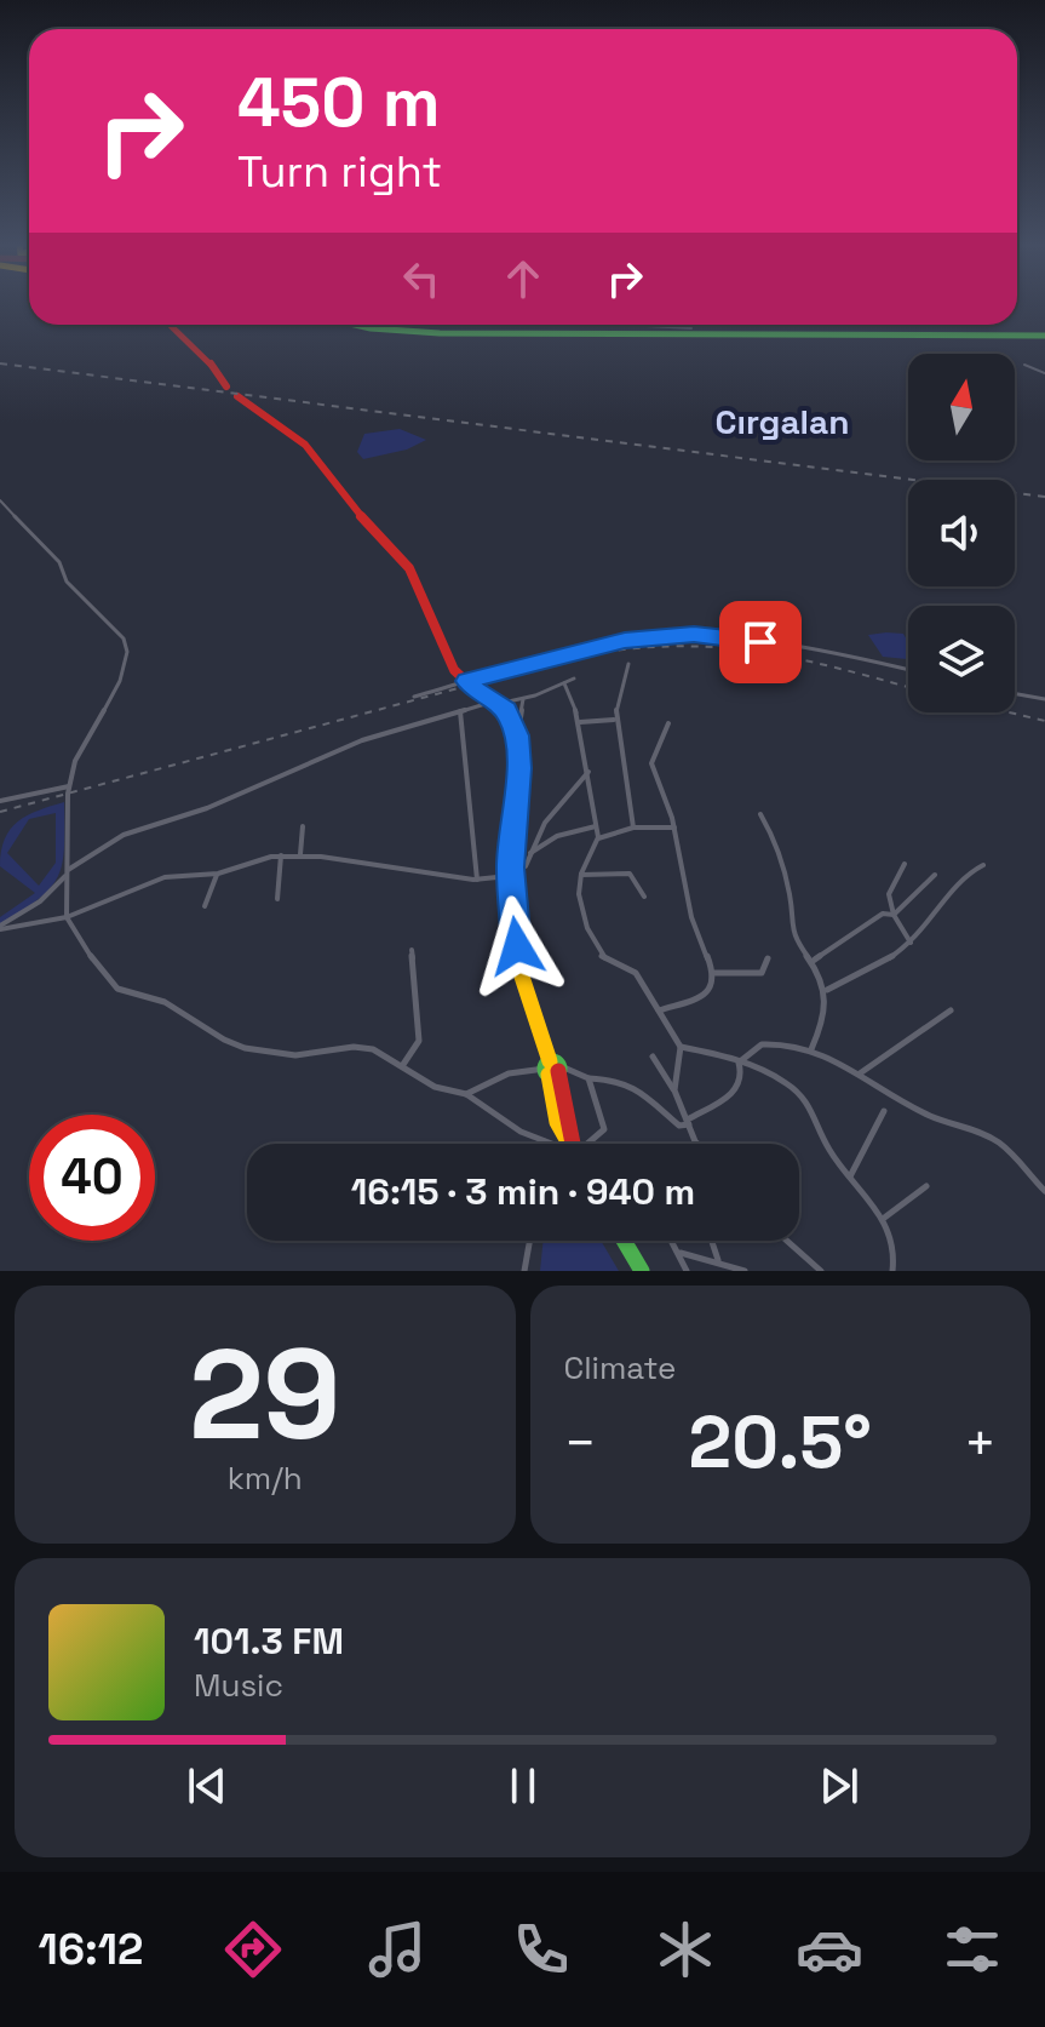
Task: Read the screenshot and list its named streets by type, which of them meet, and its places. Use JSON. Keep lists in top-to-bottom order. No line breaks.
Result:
{"districts":["Cırgalan"],"north":"top","page":{"turn":["450 m","Turn right"],"limit":"40","trip":"16:15 · 3 min · 940 m","tile":[["29","km/h"],"Climate"],"heat":["−","20.5°","+"],"song":["101.3 FM","Music"],"tabs":"16:12"}}
